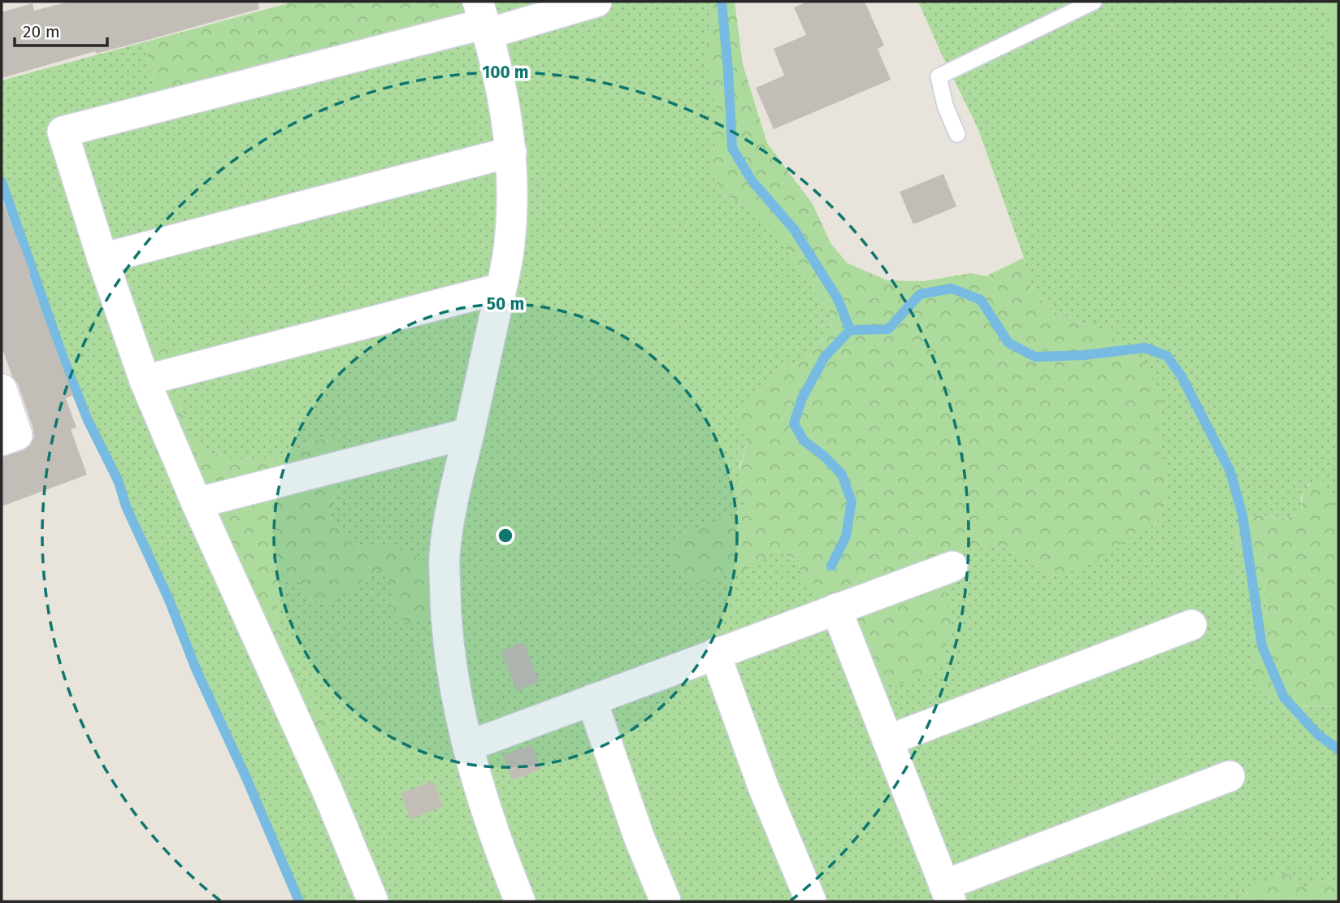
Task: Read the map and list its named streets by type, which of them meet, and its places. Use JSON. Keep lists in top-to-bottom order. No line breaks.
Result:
{"scale_bar":"20 m","rings":["100 m","50 m"]}
